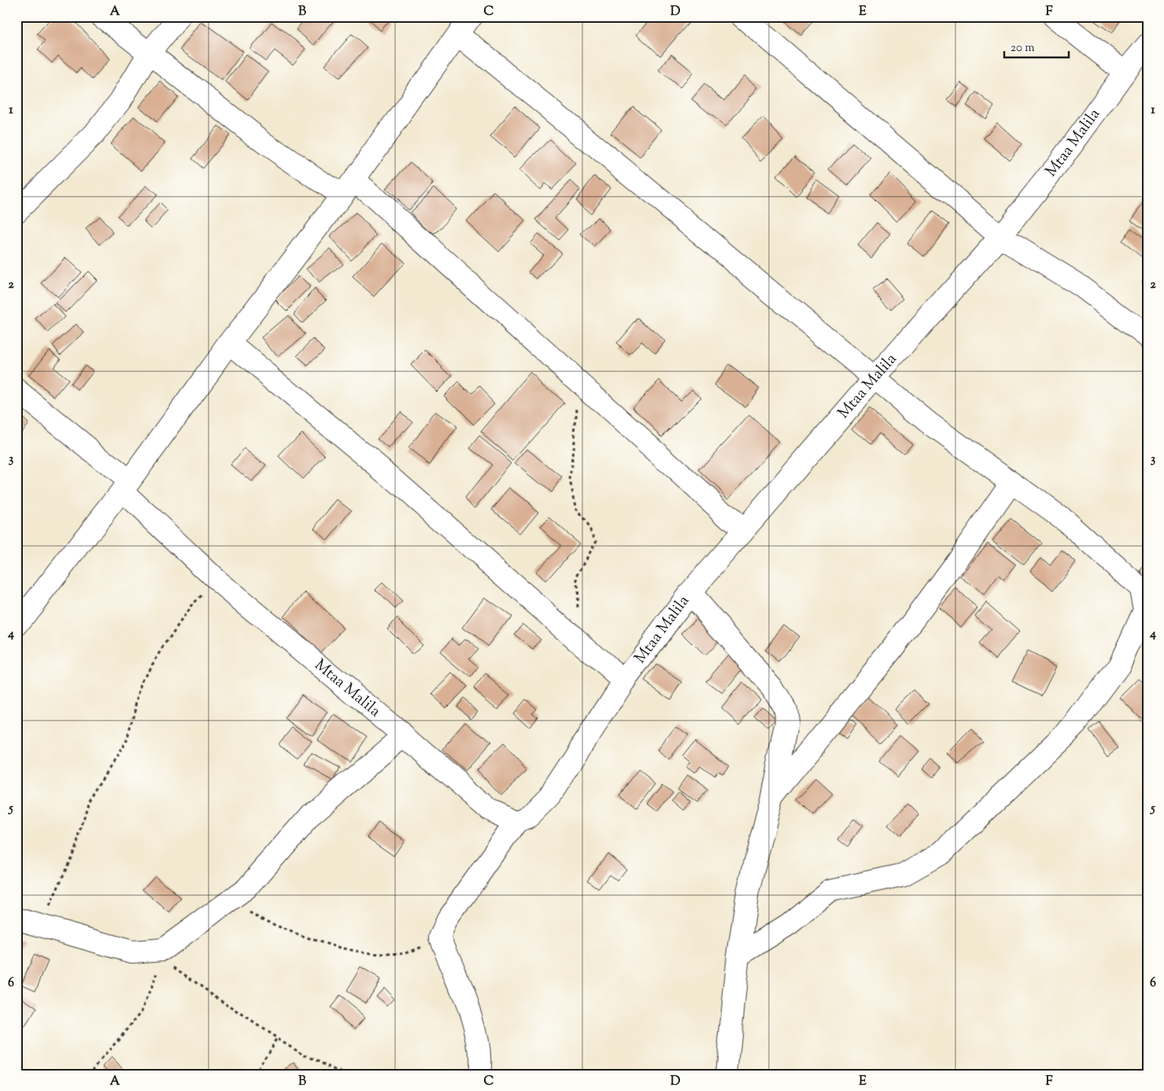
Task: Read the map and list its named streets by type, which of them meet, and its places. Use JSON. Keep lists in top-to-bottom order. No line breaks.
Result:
{"streets":{"street":["Mtaa Malila"]},"scale_bar":"20 m","grid":{"columns":["A","B","C","D","E","F"],"rows":["1","2","3","4","5","6"]}}
